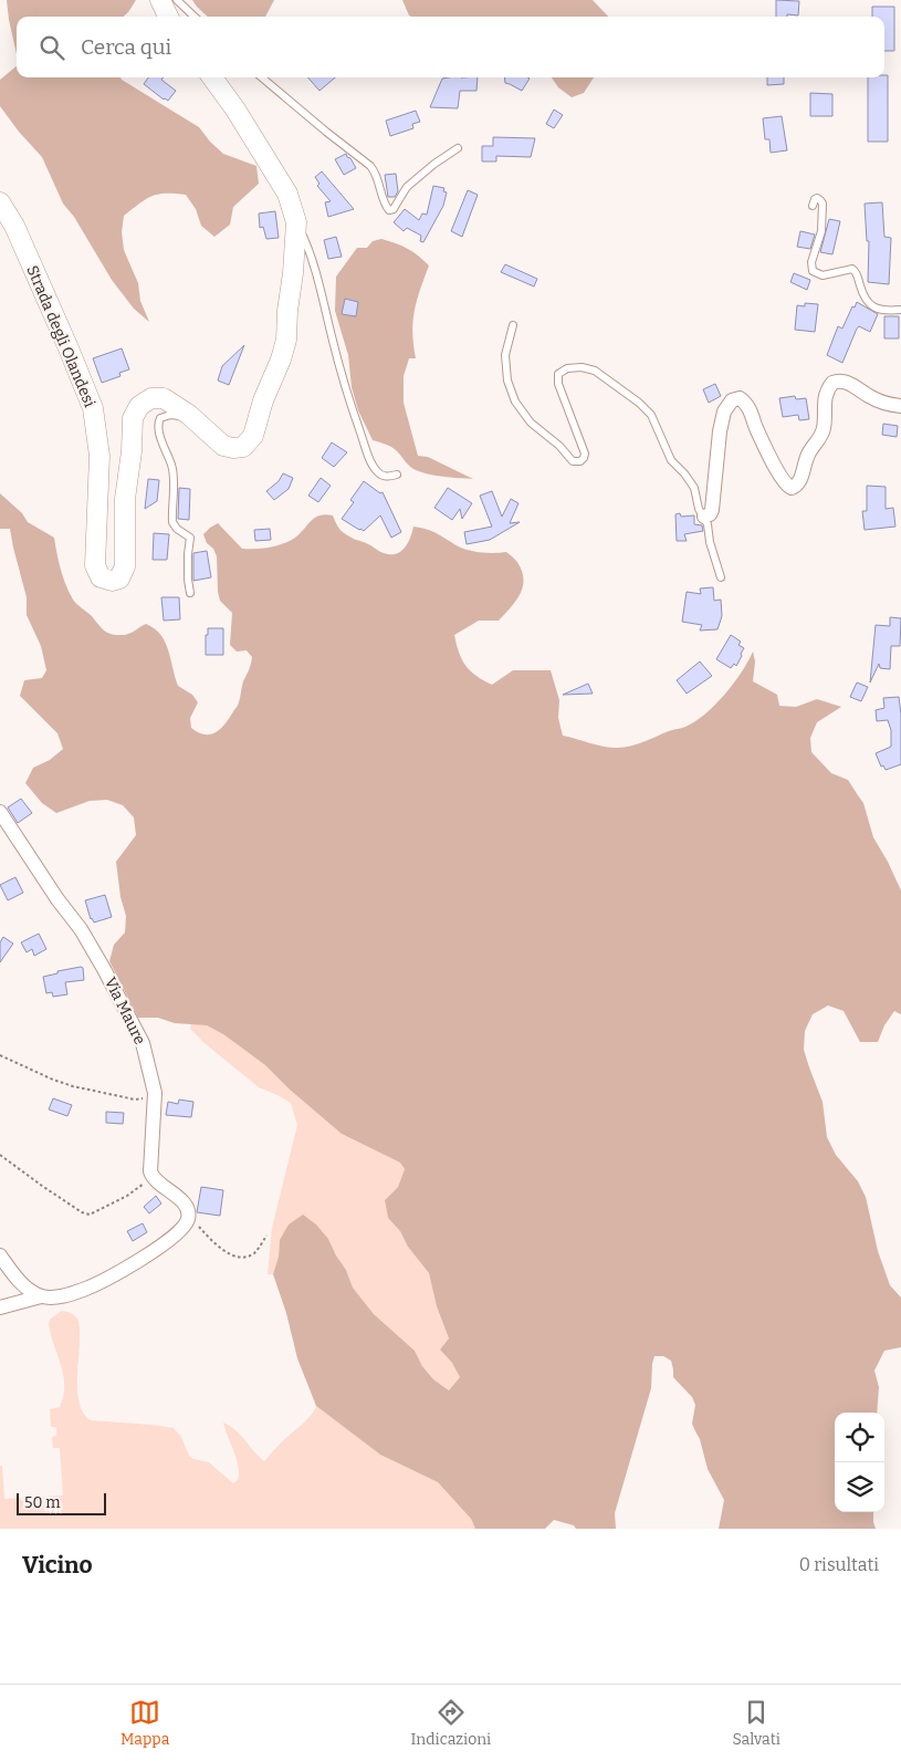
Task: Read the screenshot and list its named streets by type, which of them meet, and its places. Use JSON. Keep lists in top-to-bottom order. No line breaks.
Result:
{"streets":{"main road":["Strada degli Olandesi"],"street":["Via Maure"]},"scale_bar":"50 m","page":{"search":"Cerca qui","scale":"50 m","heading":["Vicino","0 risultati"],"nav":["Mappa","Indicazioni","Salvati"]}}
